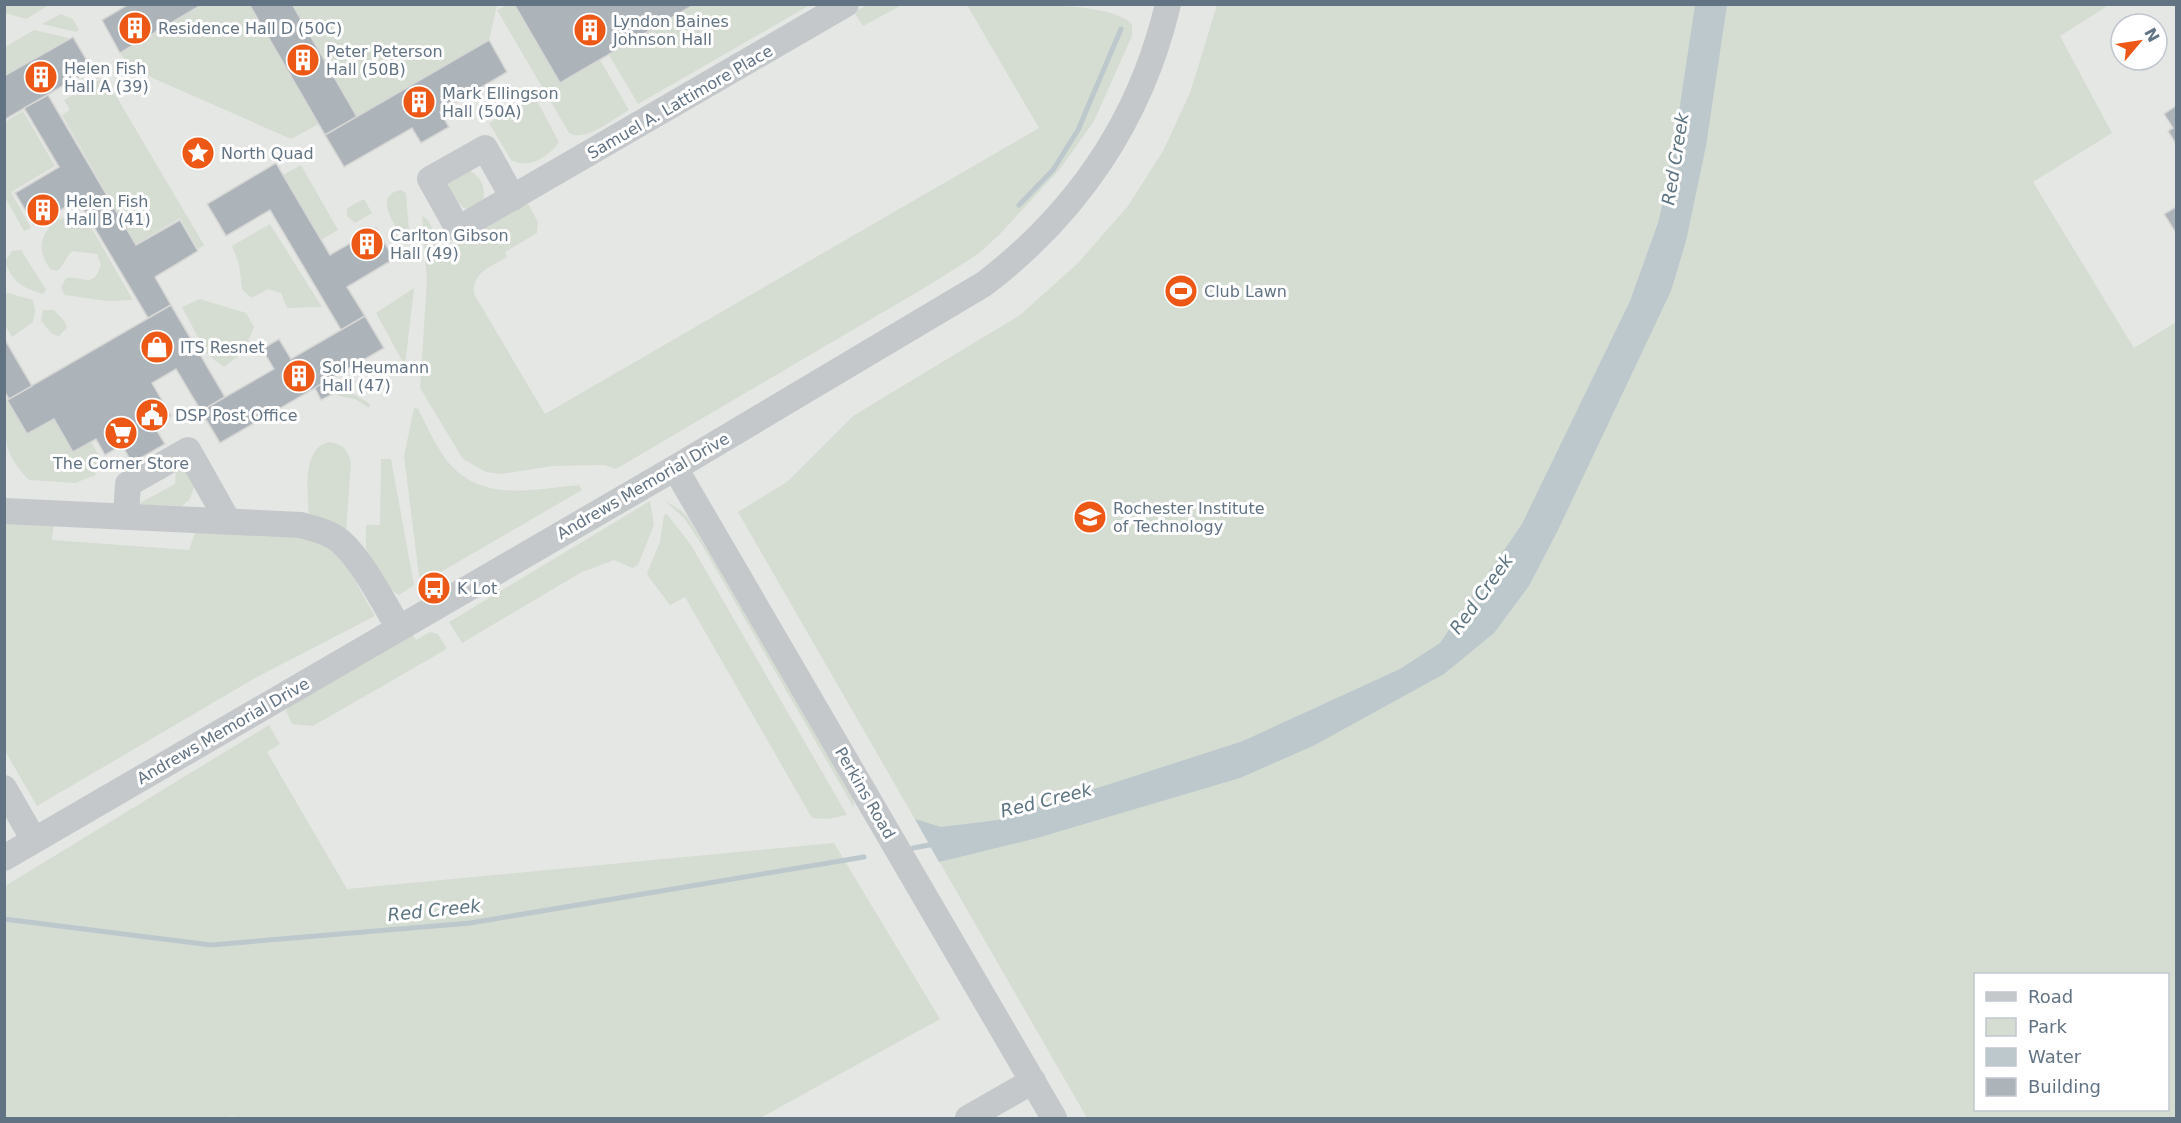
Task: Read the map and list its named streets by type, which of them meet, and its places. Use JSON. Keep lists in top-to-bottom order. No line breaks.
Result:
{"streets":{"street":["Samuel A. Lattimore Place","Andrews Memorial Drive","Perkins Road"]},"crossings":[["Andrews Memorial Drive","Perkins Road"]],"water":["Red Creek"],"places":{"building":["Residence Hall D (50C)","Lyndon Baines Johnson Hall","Peter Peterson Hall (50B)","Helen Fish Hall A (39)","Mark Ellingson Hall (50A)","Helen Fish Hall B (41)","Carlton Gibson Hall (49)","Sol Heumann Hall (47)"],"place":["North Quad"],"sports":["Club Lawn"],"shop":["ITS Resnet"],"public building":["DSP Post Office"],"supermarket":["The Corner Store"],"school or university":["Rochester Institute of Technology"],"bus stop":["K Lot"]},"legend":["Road","Park","Water","Building"],"north":"top right"}
